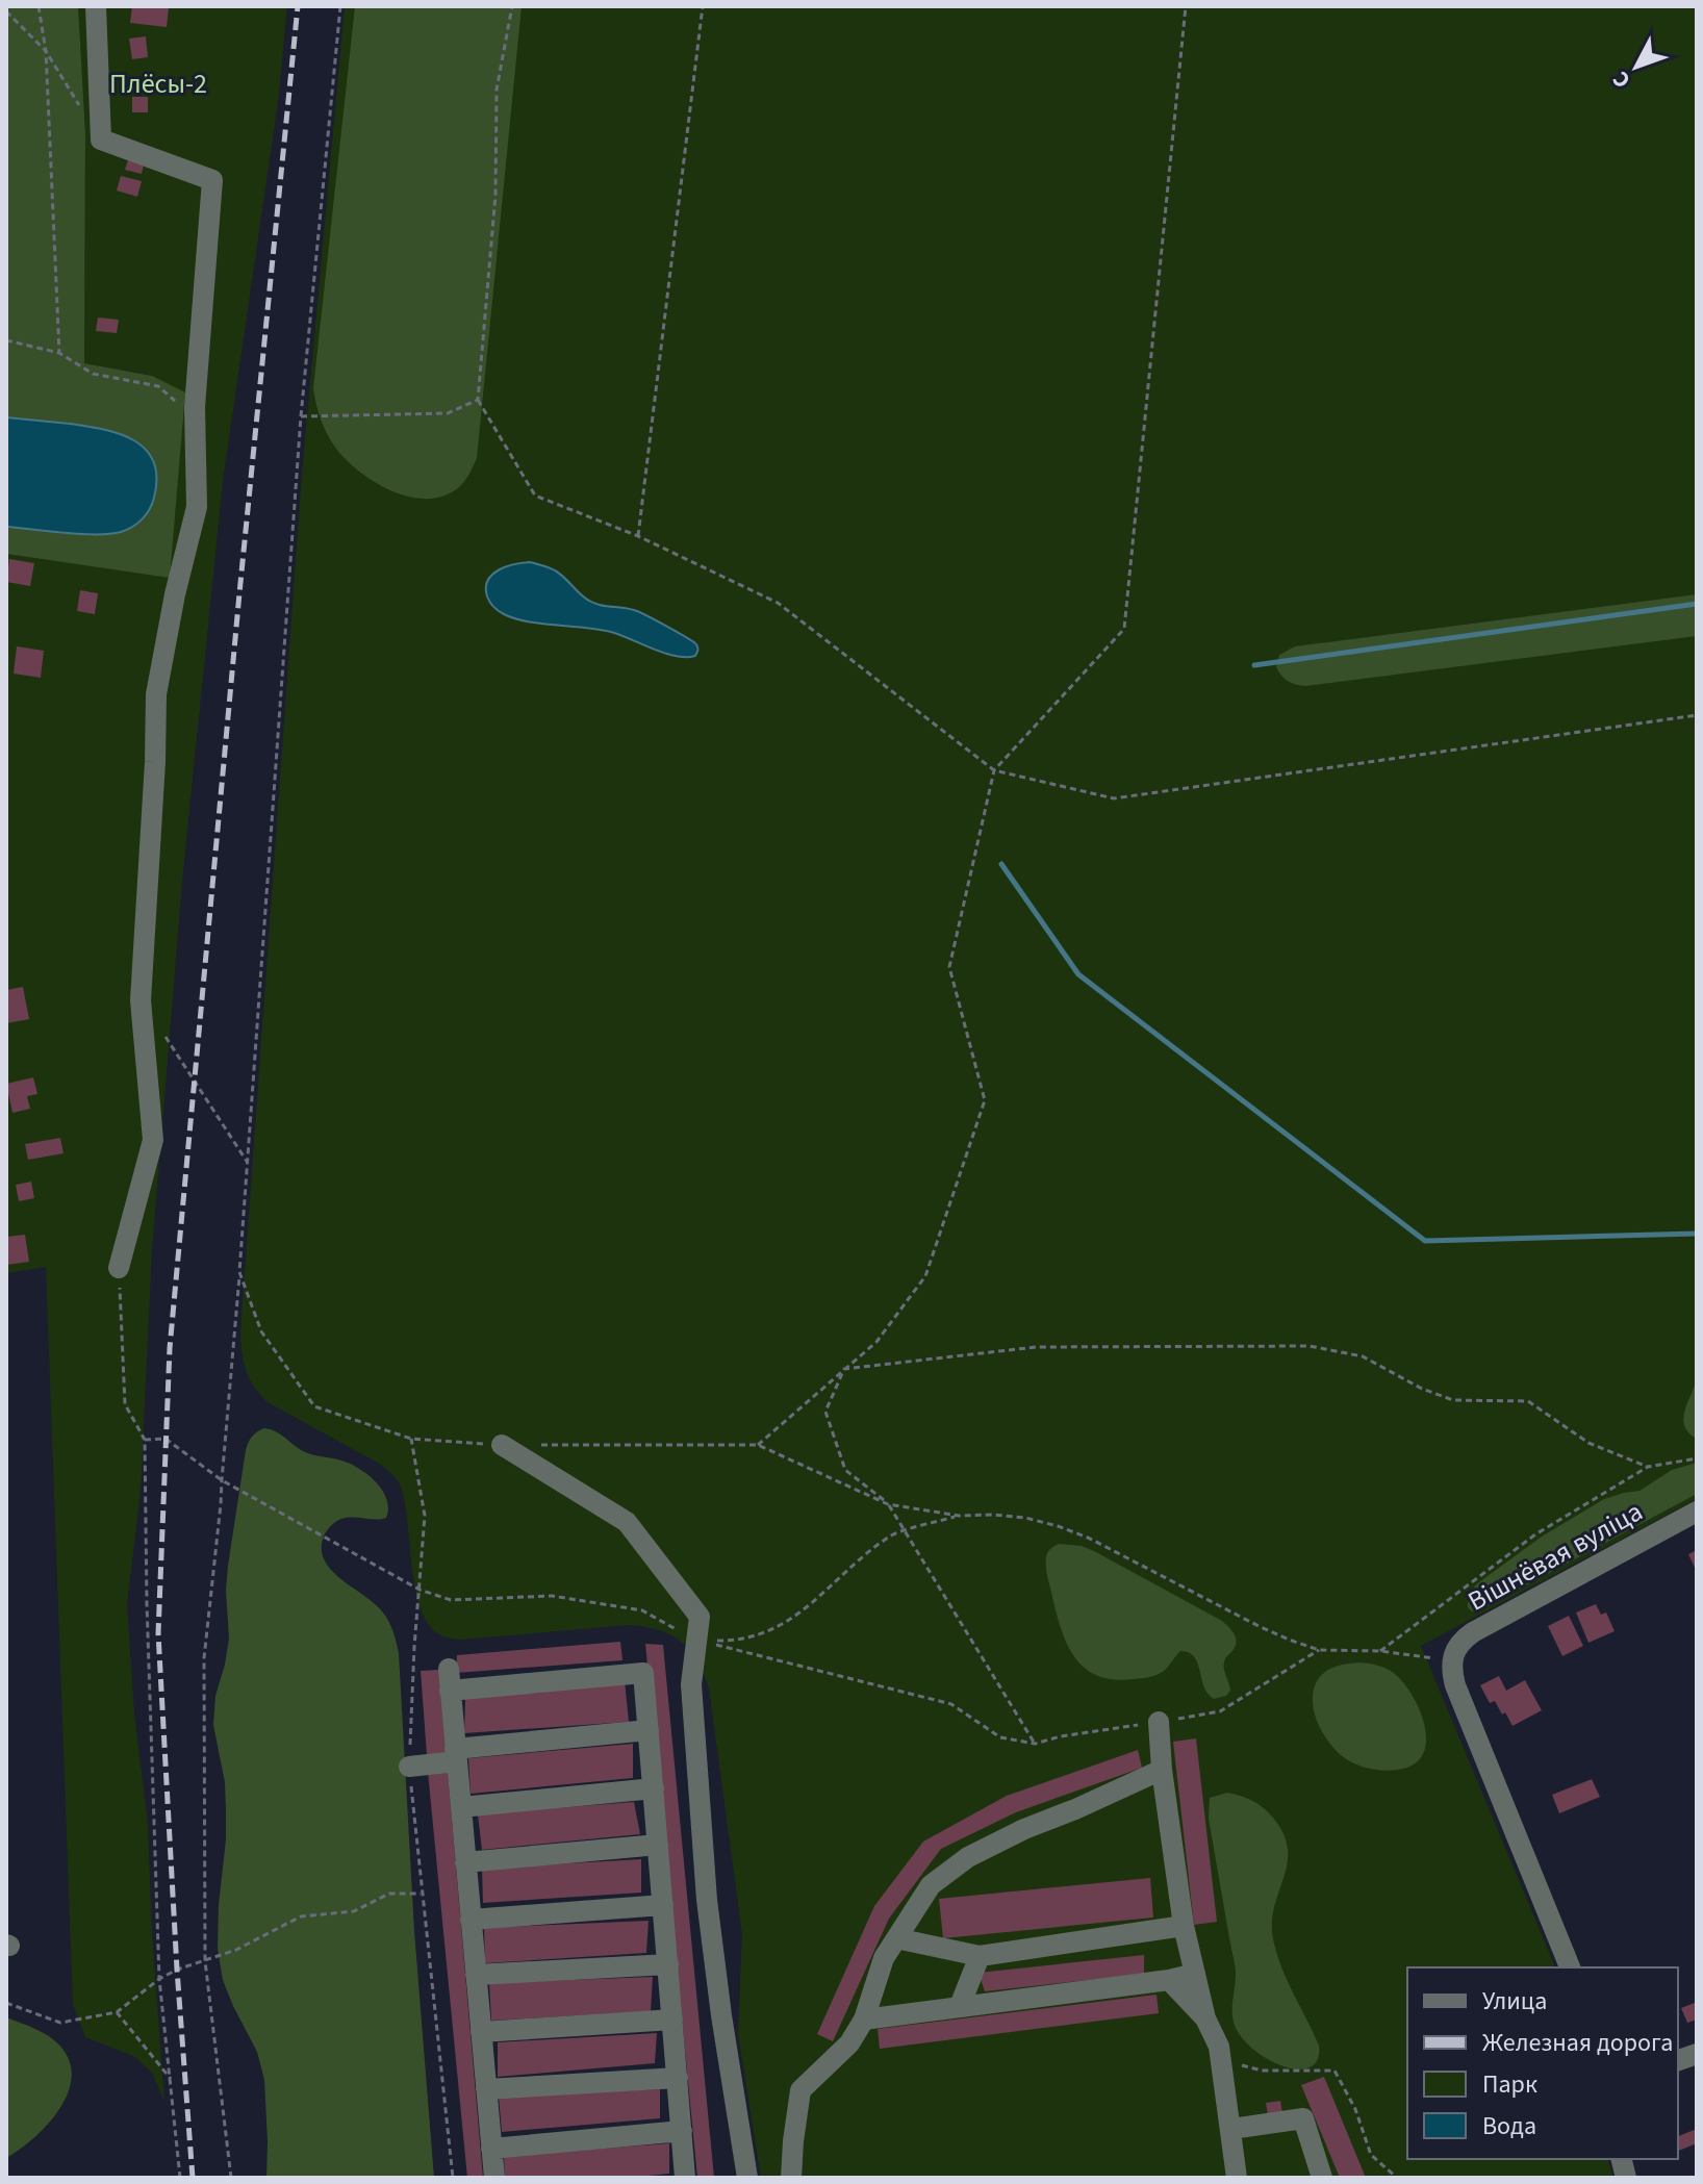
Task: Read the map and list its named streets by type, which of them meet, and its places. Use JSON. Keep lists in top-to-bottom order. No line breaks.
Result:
{"streets":{"street":["Вішнёвая вуліца"]},"parks":["Плёсы-2"],"legend":["Улица","Железная дорога","Парк","Вода"],"north":"bottom left"}
